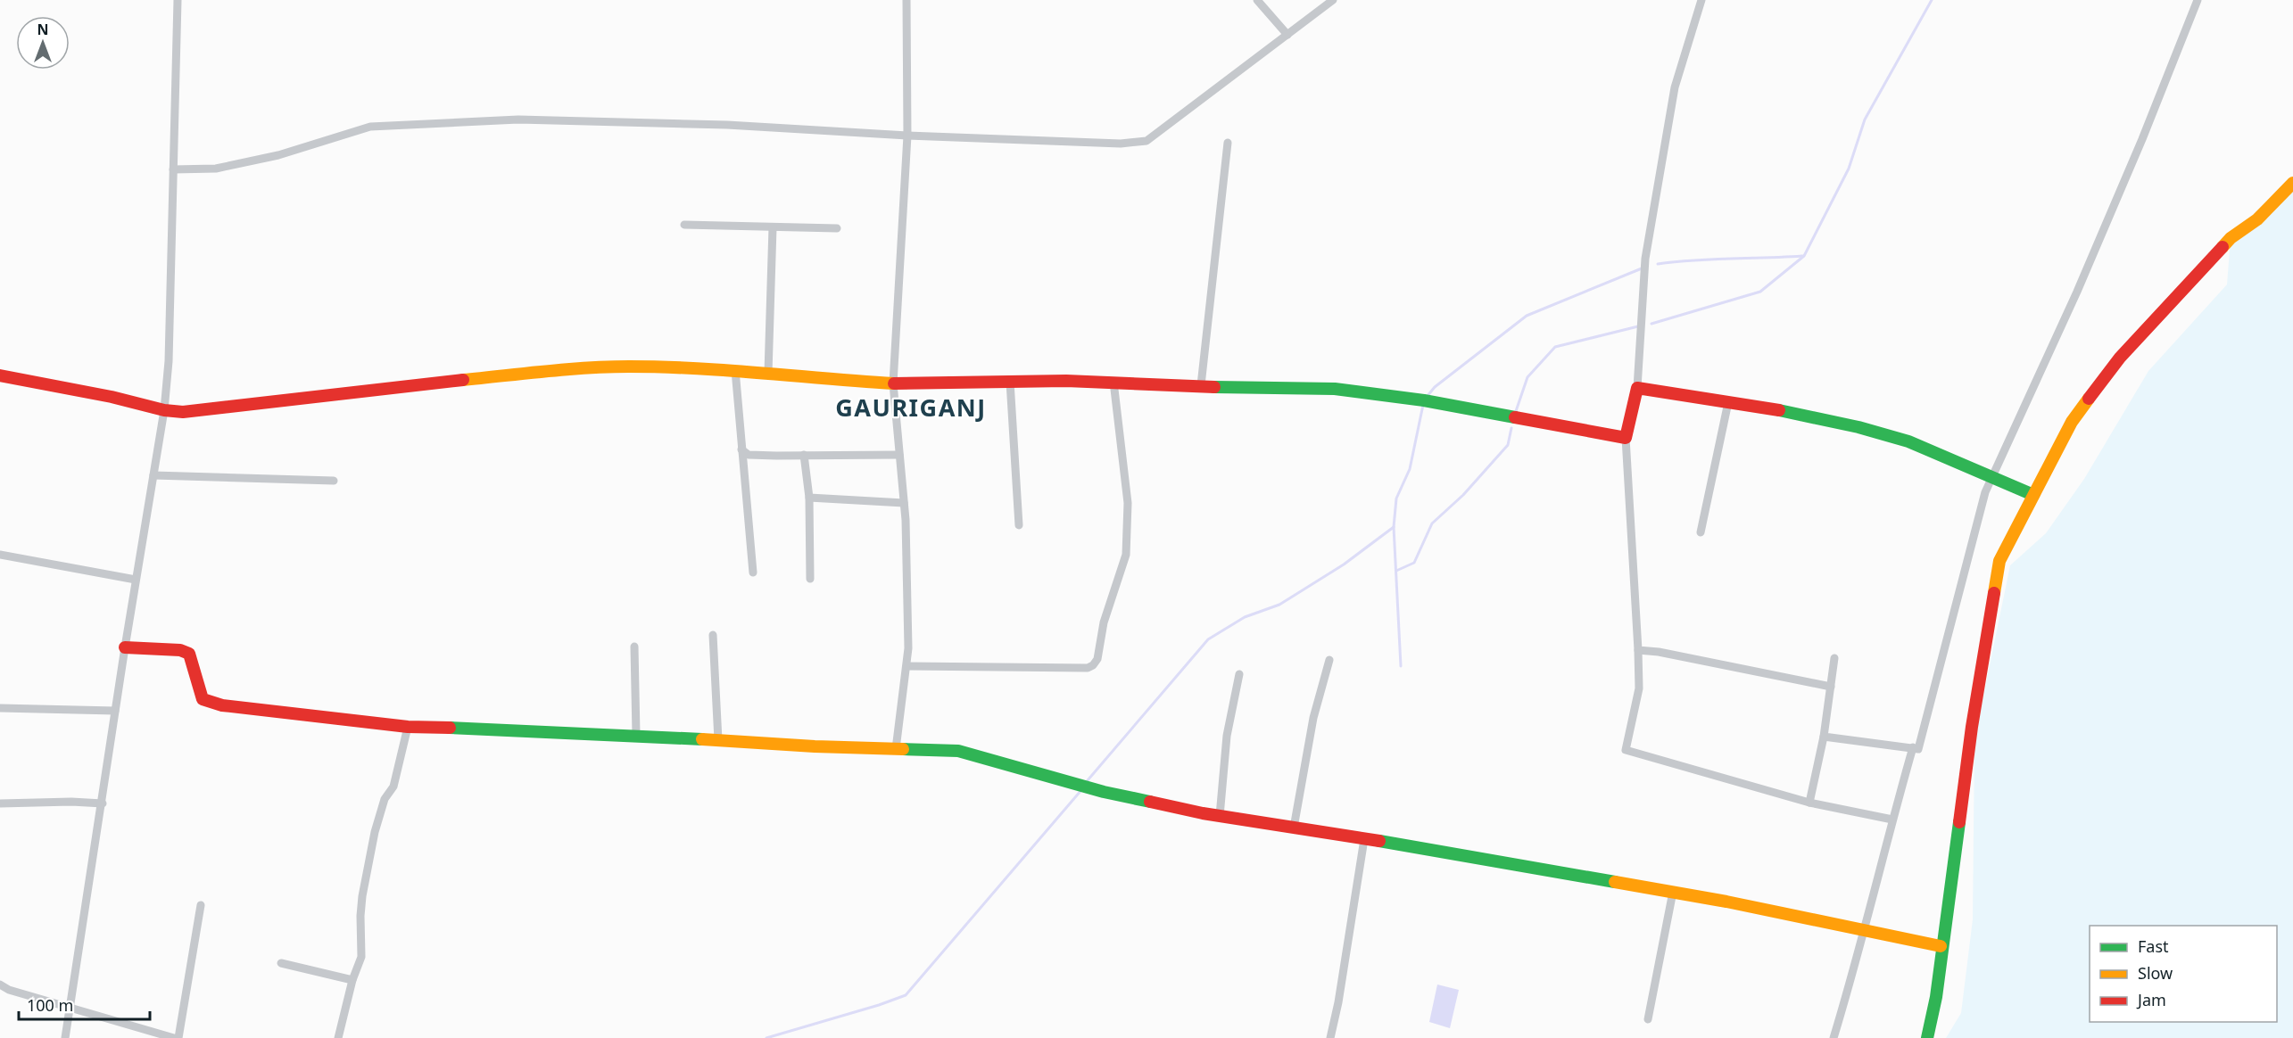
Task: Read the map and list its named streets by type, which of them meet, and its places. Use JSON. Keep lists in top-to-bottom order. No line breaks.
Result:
{"districts":["GAURIGANJ"],"legend":["Fast","Slow","Jam"],"scale_bar":"100 m","north":"top"}
